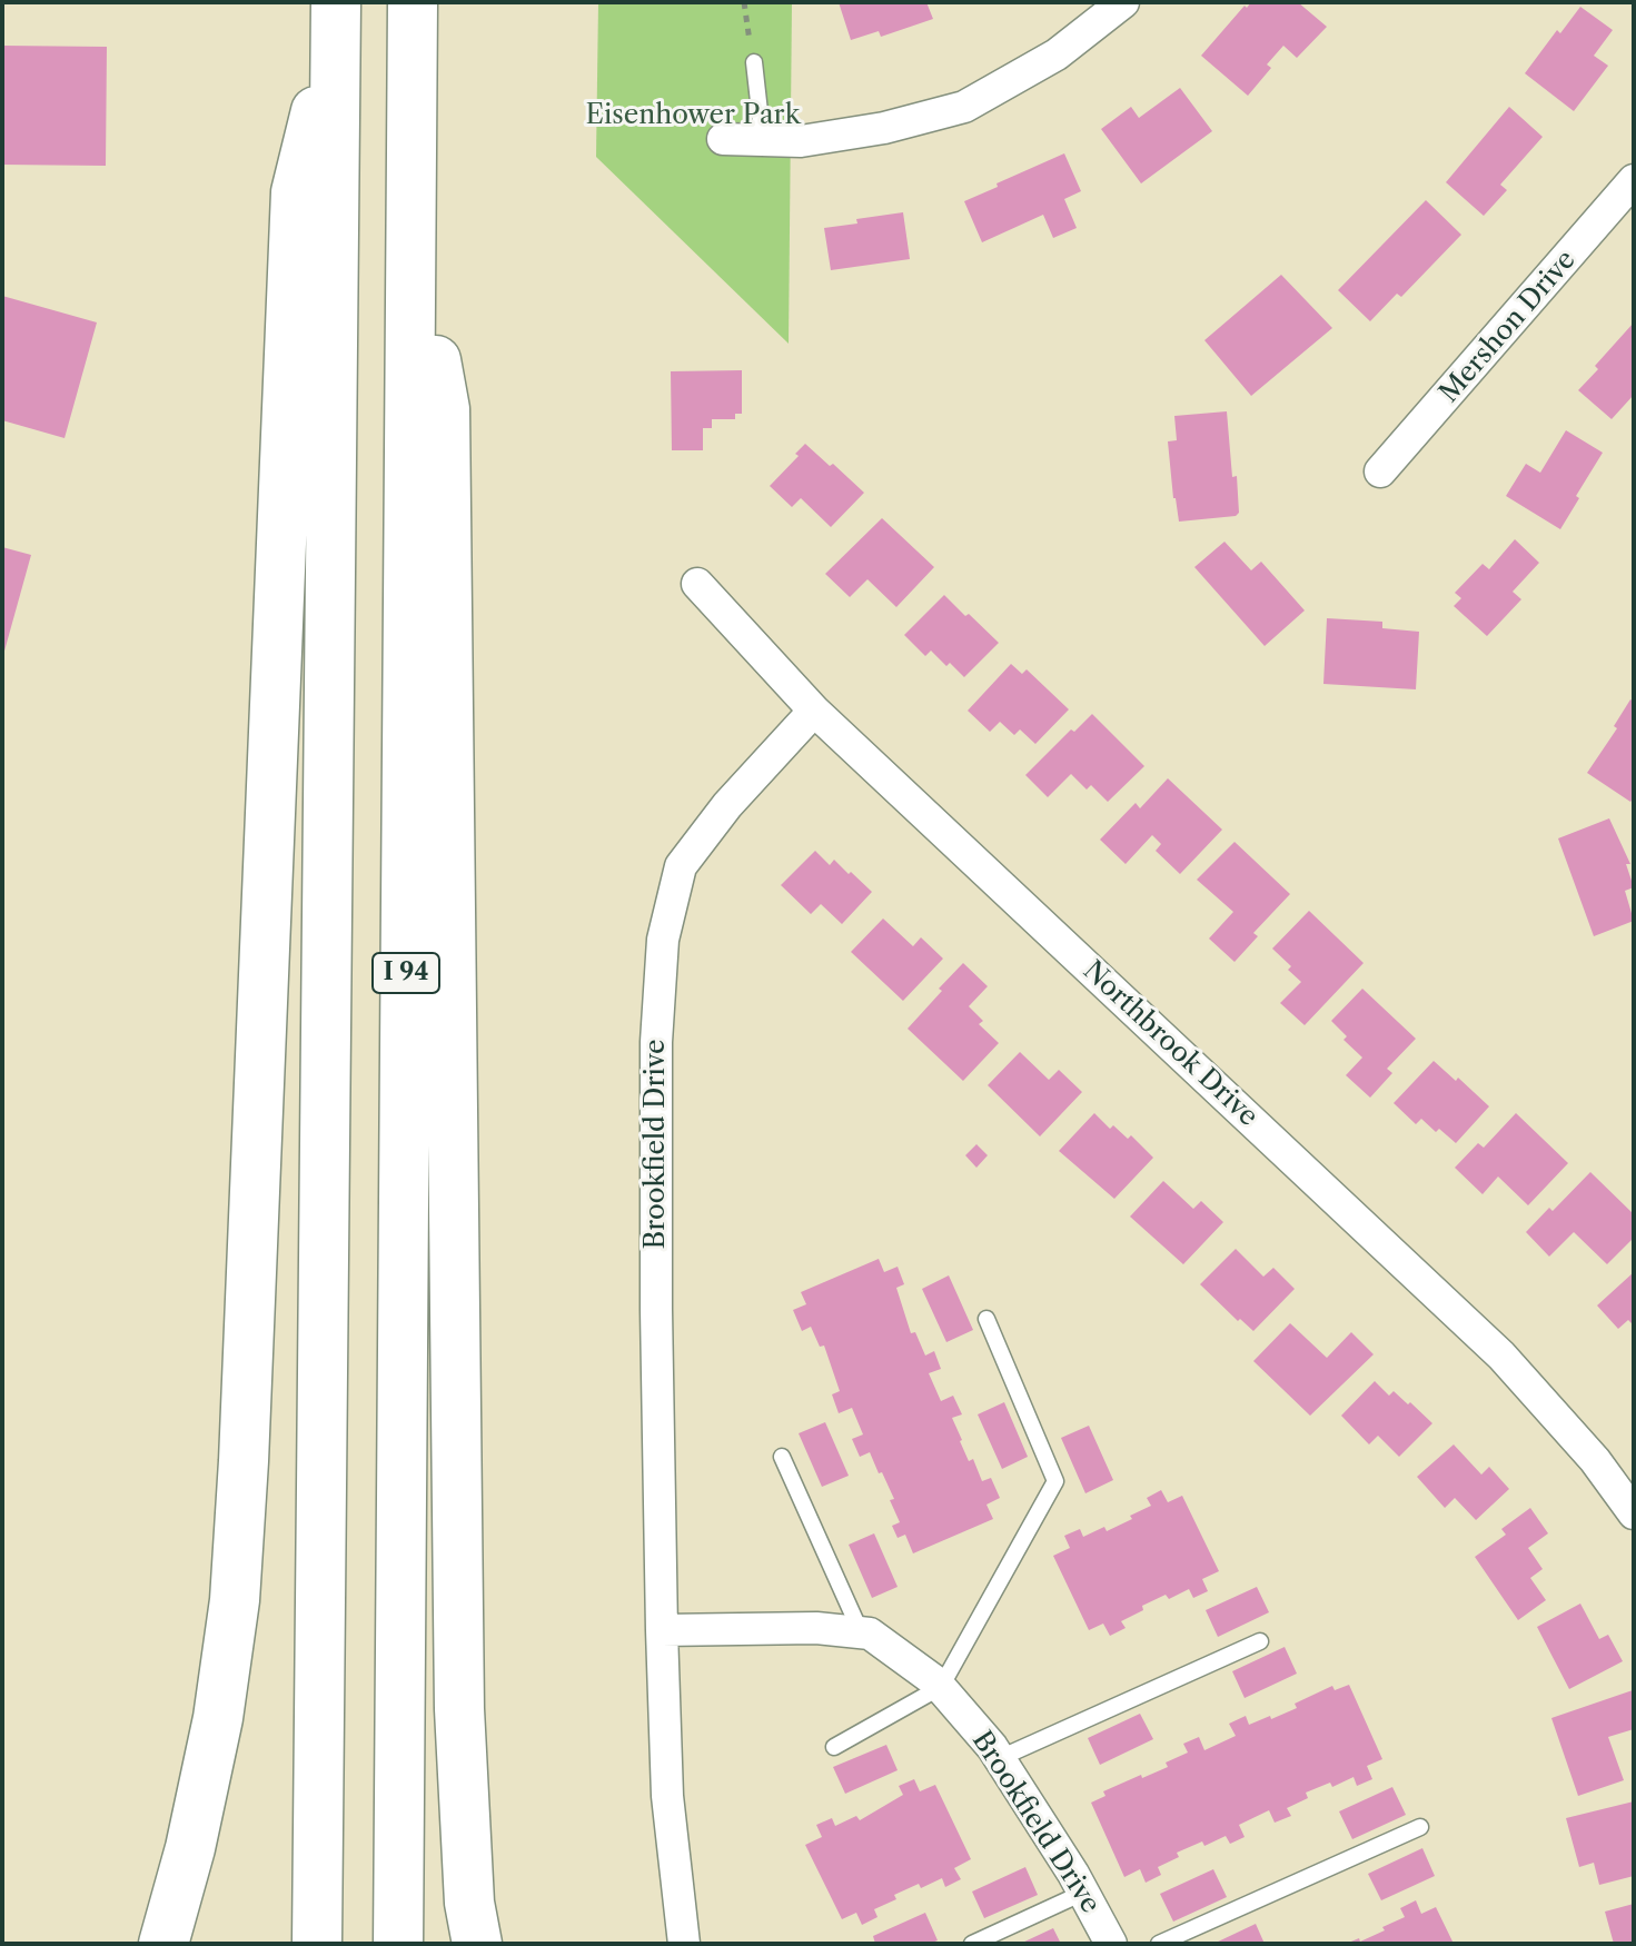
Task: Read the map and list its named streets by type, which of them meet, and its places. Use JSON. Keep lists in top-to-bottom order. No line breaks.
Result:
{"streets":{"highway":["I 94"],"street":["Mershon Drive","Northbrook Drive","Brookfield Drive"]},"crossings":[["Northbrook Drive","Brookfield Drive"]],"parks":["Eisenhower Park"]}
